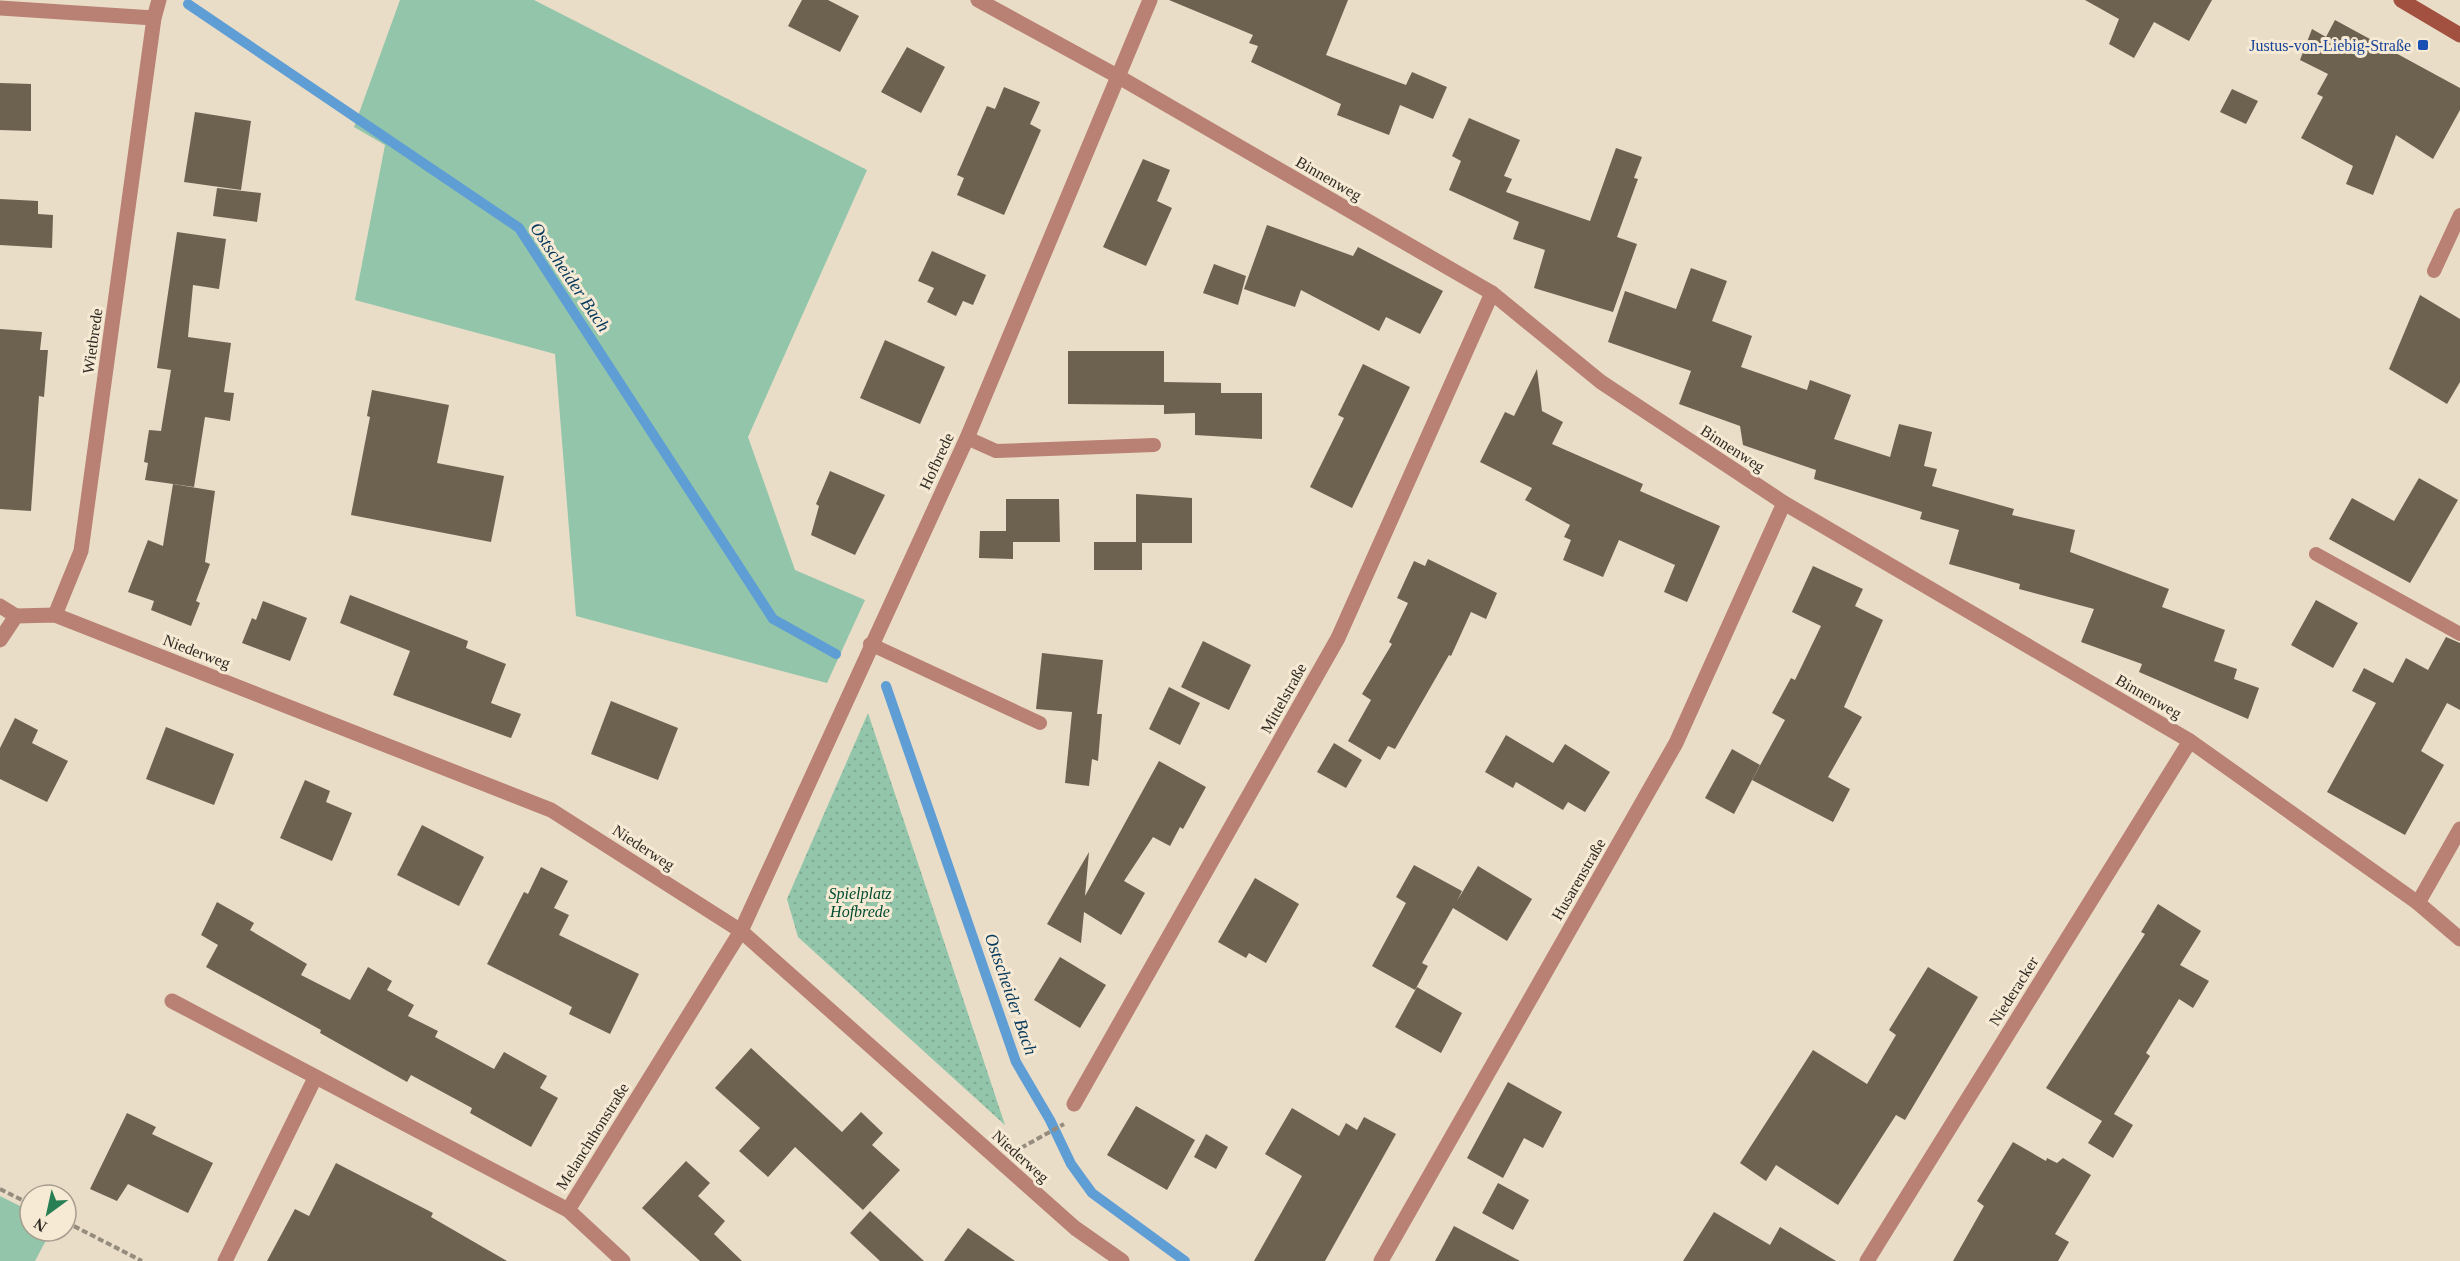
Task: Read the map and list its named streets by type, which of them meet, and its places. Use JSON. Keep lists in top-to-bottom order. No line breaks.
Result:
{"streets":{"street":["Binnenweg","Wietbrede","Hofbrede","Niederweg","Mittelstraße","Husarenstraße","Niederacker","Melanchthonstraße"]},"crossings":[["Binnenweg","Hofbrede"],["Binnenweg","Mittelstraße"],["Binnenweg","Husarenstraße"],["Binnenweg","Niederacker"],["Wietbrede","Niederweg"],["Hofbrede","Niederweg"],["Hofbrede","Melanchthonstraße"],["Niederweg","Melanchthonstraße"]],"water":["Ostscheider Bach"],"parks":["Spielplatz Hofbrede"],"places":{"transit":["Justus-von-Liebig-Straße"]},"north":"bottom left"}
